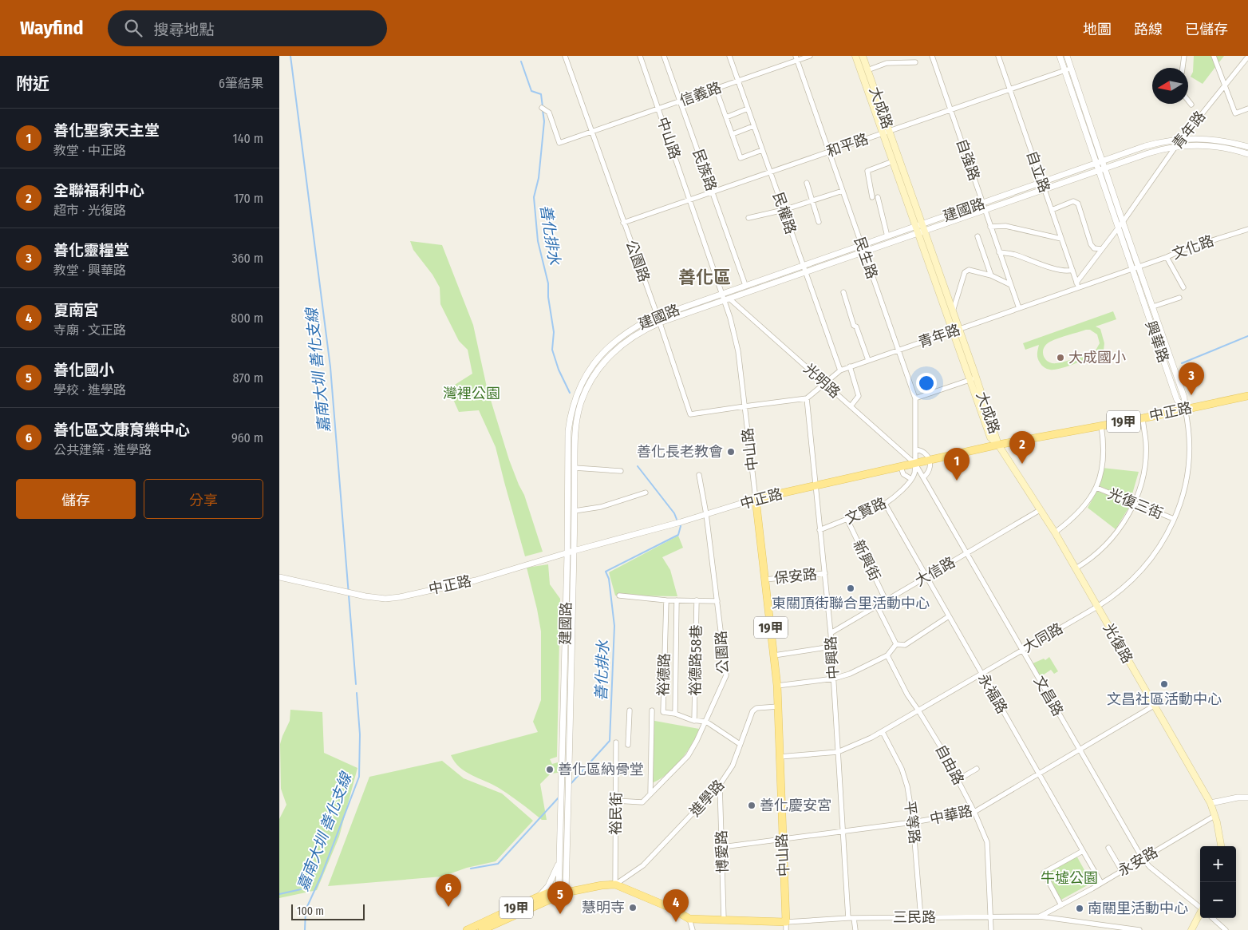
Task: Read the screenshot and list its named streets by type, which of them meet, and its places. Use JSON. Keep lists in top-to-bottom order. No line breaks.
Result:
{"streets":{"main road":["大成路","中山路","中正路","19甲","光復路","三民路"],"street":["信義路","青年路","和平路","自強路","民族路","自立路","建國路","民權路","文化路","民生路","公園路","興華路","光明路","光復三街","文賢路","新興街","大信路","保安路","大同路","中興路","裕德路58巷","裕德路","永福路","文昌路","自由路","進學路","裕民街","中華路","平等路","博愛路","永安路"]},"crossings":[["信義路","中山路"],["信義路","民族路"],["信義路","民權路"],["信義路","民生路"],["信義路","公園路"],["大成路","青年路"],["大成路","和平路"],["大成路","建國路"],["大成路","中正路"],["大成路","光復路"],["青年路","自強路"],["青年路","自立路"],["青年路","建國路"],["青年路","民權路"],["青年路","文化路"],["青年路","民生路"],["青年路","興華路"],["青年路","光明路"],["青年路","中興路"],["中山路","和平路"],["中山路","建國路"],["中山路","公園路"],["中山路","光明路"],["中山路","中正路"],["中山路","保安路"],["中山路","大同路"],["中山路","進學路"],["中山路","中華路"],["中山路","三民路"],["和平路","自強路"],["和平路","民族路"],["和平路","自立路"],["和平路","民權路"],["和平路","民生路"],["和平路","公園路"],["和平路","興華路"],["自強路","建國路"],["民族路","建國路"],["自立路","建國路"],["建國路","民權路"],["建國路","民生路"],["建國路","公園路"],["建國路","興華路"],["建國路","光明路"],["建國路","中正路"],["建國路","19甲"],["文化路","興華路"],["民生路","光明路"],["民生路","中正路"],["民生路","文昌路"],["公園路","中正路"],["公園路","裕德路"],["公園路","裕民街"],["興華路","中正路"],["興華路","大同路"],["光明路","中正路"],["光明路","文昌路"],["中正路","大同路"],["中正路","光復路"],["中正路","中興路"],["中正路","文昌路"],["19甲","進學路"],["19甲","裕民街"],["19甲","三民路"],["光復三街","大同路"],["文賢路","新興街"],["文賢路","中興路"],["文賢路","永福路"],["新興街","大信路"],["大信路","光復路"],["大信路","中興路"],["大信路","永福路"],["大信路","文昌路"],["保安路","中興路"],["大同路","光復路"],["大同路","中興路"],["大同路","永福路"],["大同路","文昌路"],["大同路","自由路"],["大同路","平等路"],["光復路","中華路"],["光復路","永安路"],["中興路","中華路"],["中興路","三民路"],["裕德路58巷","裕德路"],["裕德路","進學路"],["永福路","中華路"],["永福路","永安路"],["文昌路","中華路"],["文昌路","永安路"],["自由路","中華路"],["自由路","三民路"],["進學路","裕民街"],["進學路","博愛路"],["中華路","平等路"],["中華路","博愛路"],["平等路","三民路"],["博愛路","三民路"],["永安路","三民路"]],"districts":["善化區"],"water":["善化排水","嘉南大圳 善化支線"],"parks":["灣裡公園","牛墟公園"],"places":["大成國小","善化長老教會","東關頂街聯合里活動中心","文昌社區活動中心","善化區納骨堂","善化慶安宮","慧明寺","南關里活動中心"],"scale_bar":"100 m","north":"left","page":{"header":"Wayfind","search":"搜尋地點","nav":["地圖","路線","已儲存"],"heading":["附近","6筆結果"],"list":[{"mark":"1","name":"善化聖家天主堂","note":"教堂 · 中正路","value":"140 m"},{"mark":"2","name":"全聯福利中心","note":"超市 · 光復路","value":"170 m"},{"mark":"3","name":"善化靈糧堂","note":"教堂 · 興華路","value":"360 m"},{"mark":"4","name":"夏南宮","note":"寺廟 · 文正路","value":"800 m"},{"mark":"5","name":"善化國小","note":"學校 · 進學路","value":"870 m"},{"mark":"6","name":"善化區文康育樂中心","note":"公共建築 · 進學路","value":"960 m"}],"pins":["3","2","1","6","5","4"],"buttons":["儲存","分享"],"map_buttons":["+","−"],"scale":"100 m"}}
